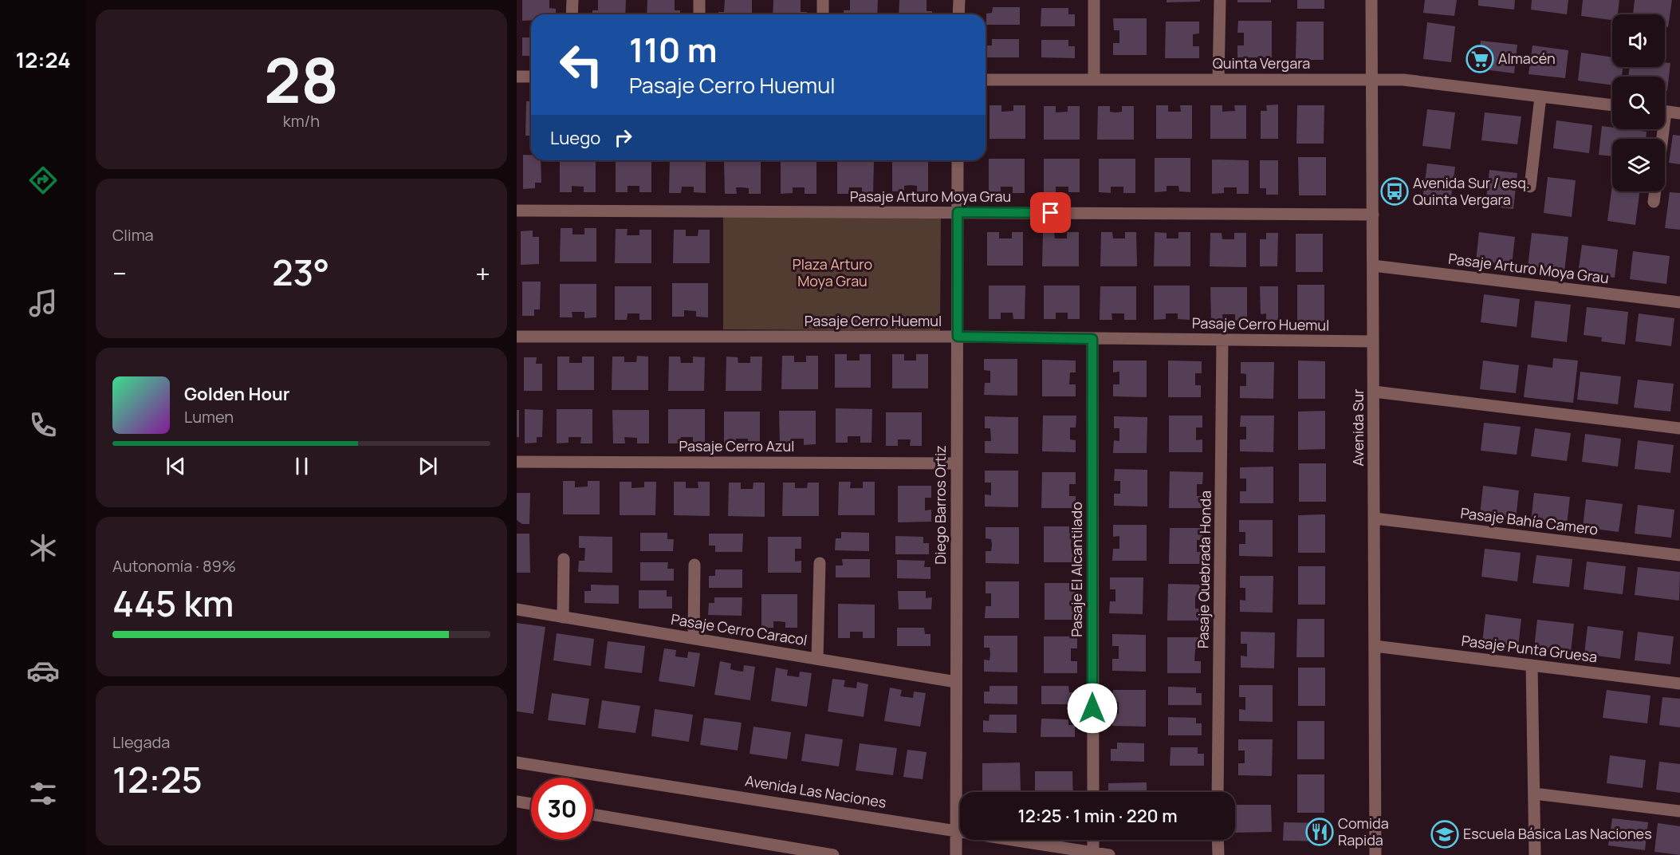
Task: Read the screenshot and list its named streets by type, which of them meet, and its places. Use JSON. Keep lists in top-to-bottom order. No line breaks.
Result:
{"streets":{"street":["Quinta Vergara","Pasaje Arturo Moya Grau","Pasaje Cerro Huemul","Avenida Sur","Pasaje Cerro Azul","Diego Barros Ortiz","Pasaje Bahía Camero","Pasaje El Alcantilado","Pasaje Quebrada Honda","Pasaje Cerro Caracol","Pasaje Punta Gruesa","Avenida Las Naciones"]},"crossings":[["Quinta Vergara","Avenida Sur"],["Pasaje Arturo Moya Grau","Avenida Sur"],["Pasaje Arturo Moya Grau","Diego Barros Ortiz"],["Pasaje Cerro Huemul","Avenida Sur"],["Pasaje Cerro Huemul","Diego Barros Ortiz"],["Pasaje Cerro Huemul","Pasaje El Alcantilado"],["Pasaje Cerro Huemul","Pasaje Quebrada Honda"],["Avenida Sur","Pasaje Bahía Camero"],["Avenida Sur","Pasaje Punta Gruesa"],["Pasaje Cerro Azul","Diego Barros Ortiz"],["Diego Barros Ortiz","Pasaje Cerro Caracol"],["Diego Barros Ortiz","Avenida Las Naciones"]],"parks":["Plaza Arturo Moya Grau"],"places":{"supermarket":["Almacén"],"bus stop":["Avenida Sur / esq. Quinta Vergara"],"restaurant":["Comida Rapida"],"school or university":["Escuela Básica Las Naciones"]},"page":{"tabs":"12:24","tile":[["28","km/h"],"Clima",["Autonomía · 89%","445 km"],["Llegada","12:25"]],"turn":["110 m","Pasaje Cerro Huemul"],"then":"Luego","heat":["−","23°","+"],"song":["Golden Hour","Lumen"],"limit":"30","trip":"12:25 · 1 min · 220 m"}}
